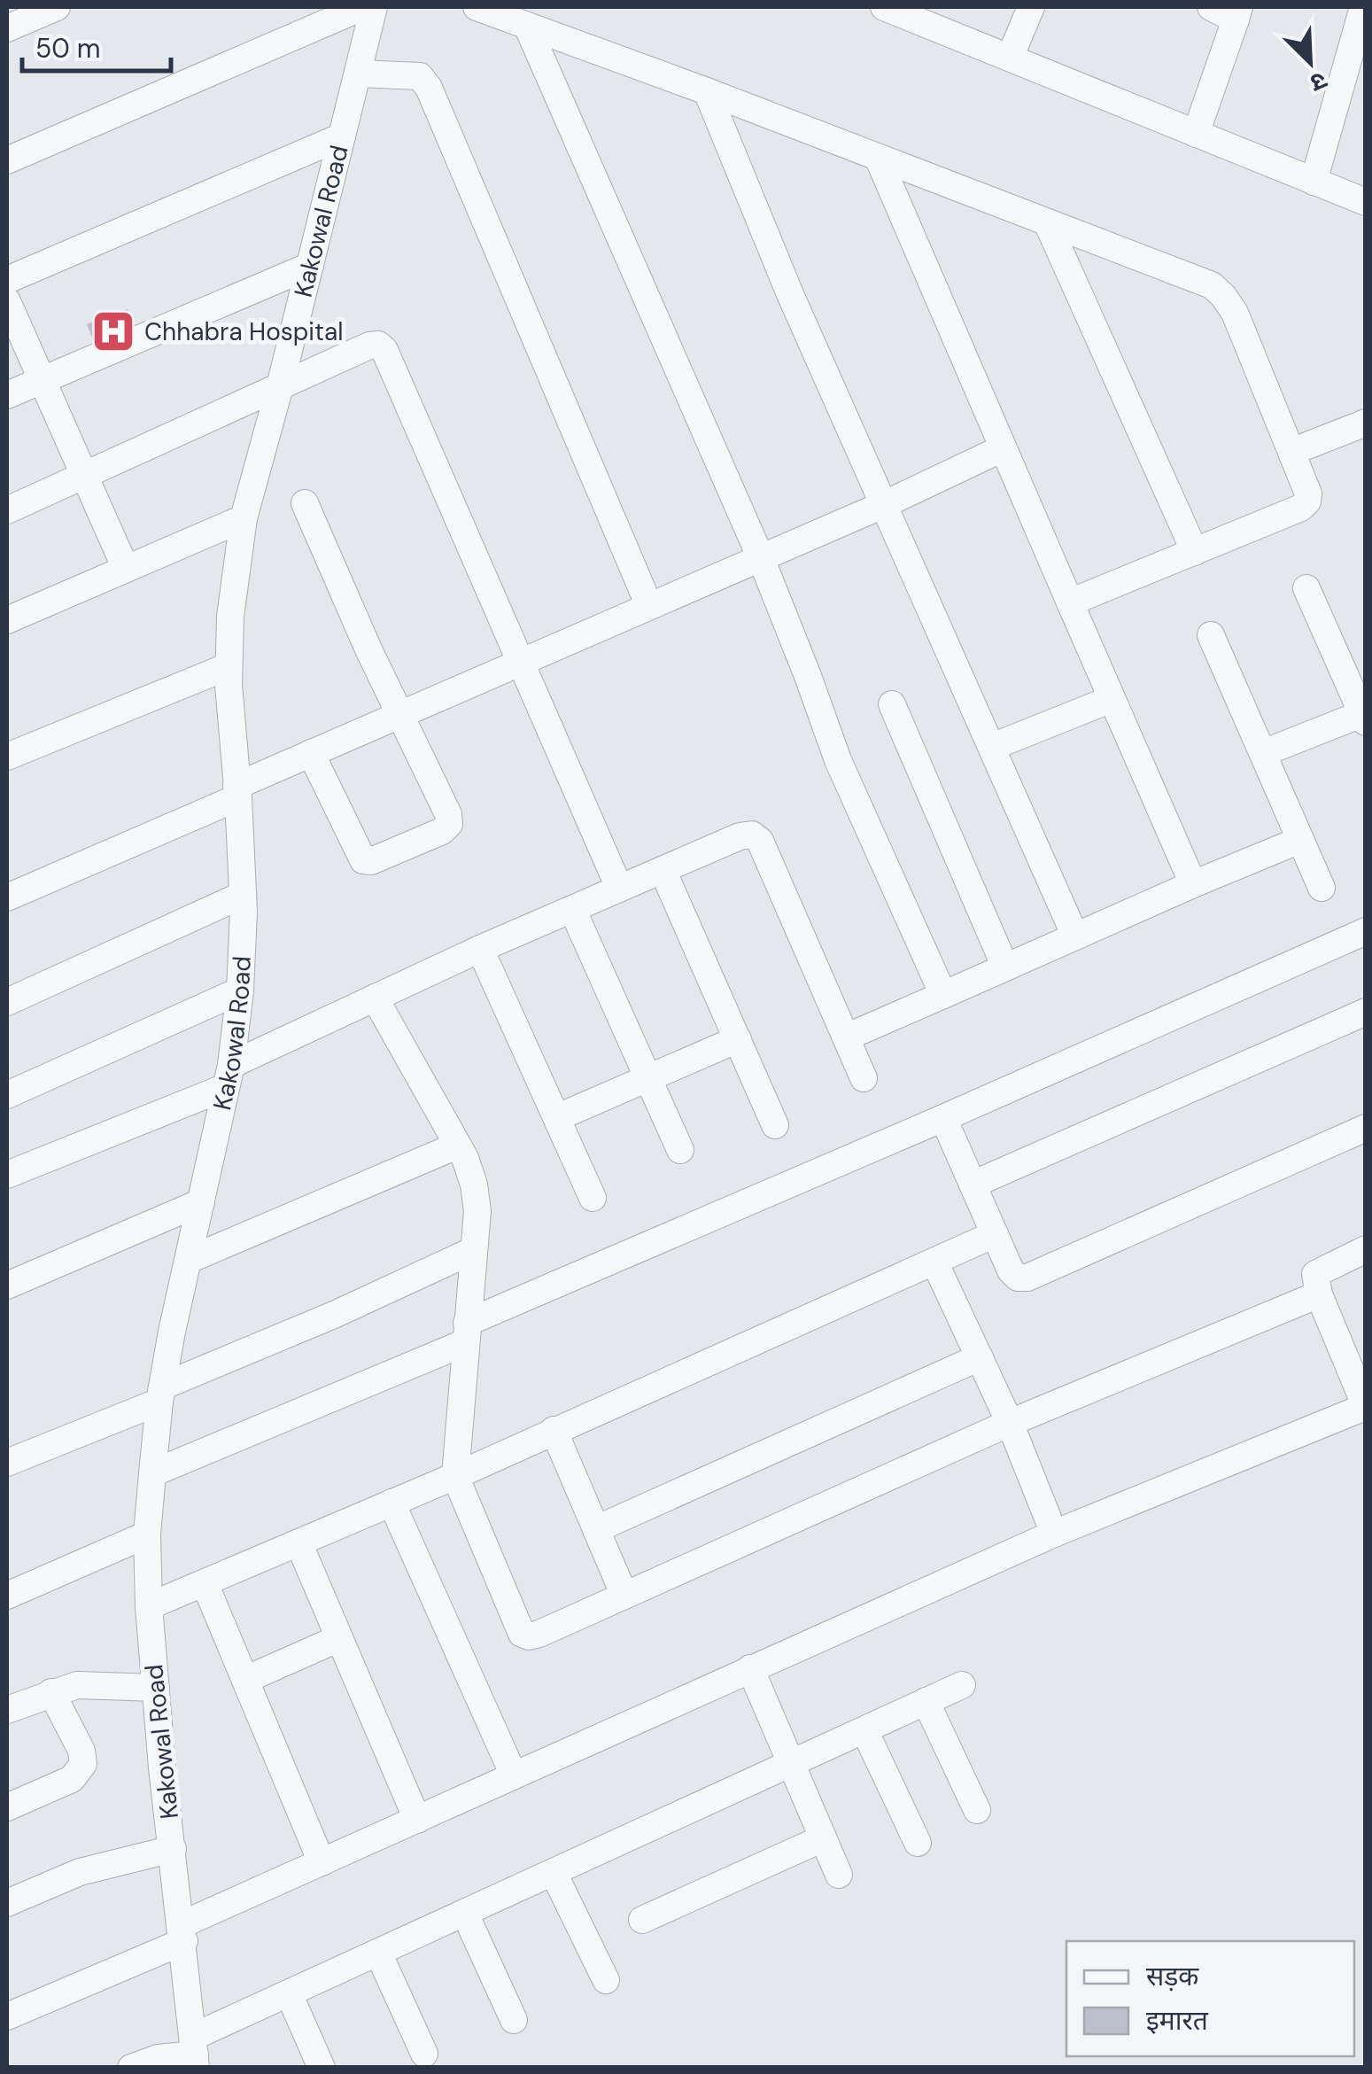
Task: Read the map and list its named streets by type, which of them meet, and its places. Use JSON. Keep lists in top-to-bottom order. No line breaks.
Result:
{"streets":{"street":["Kakowal Road"]},"places":{"hospital":["Chhabra Hospital"]},"legend":["सड़क","इमारत"],"scale_bar":"50 m","north":"bottom right"}
